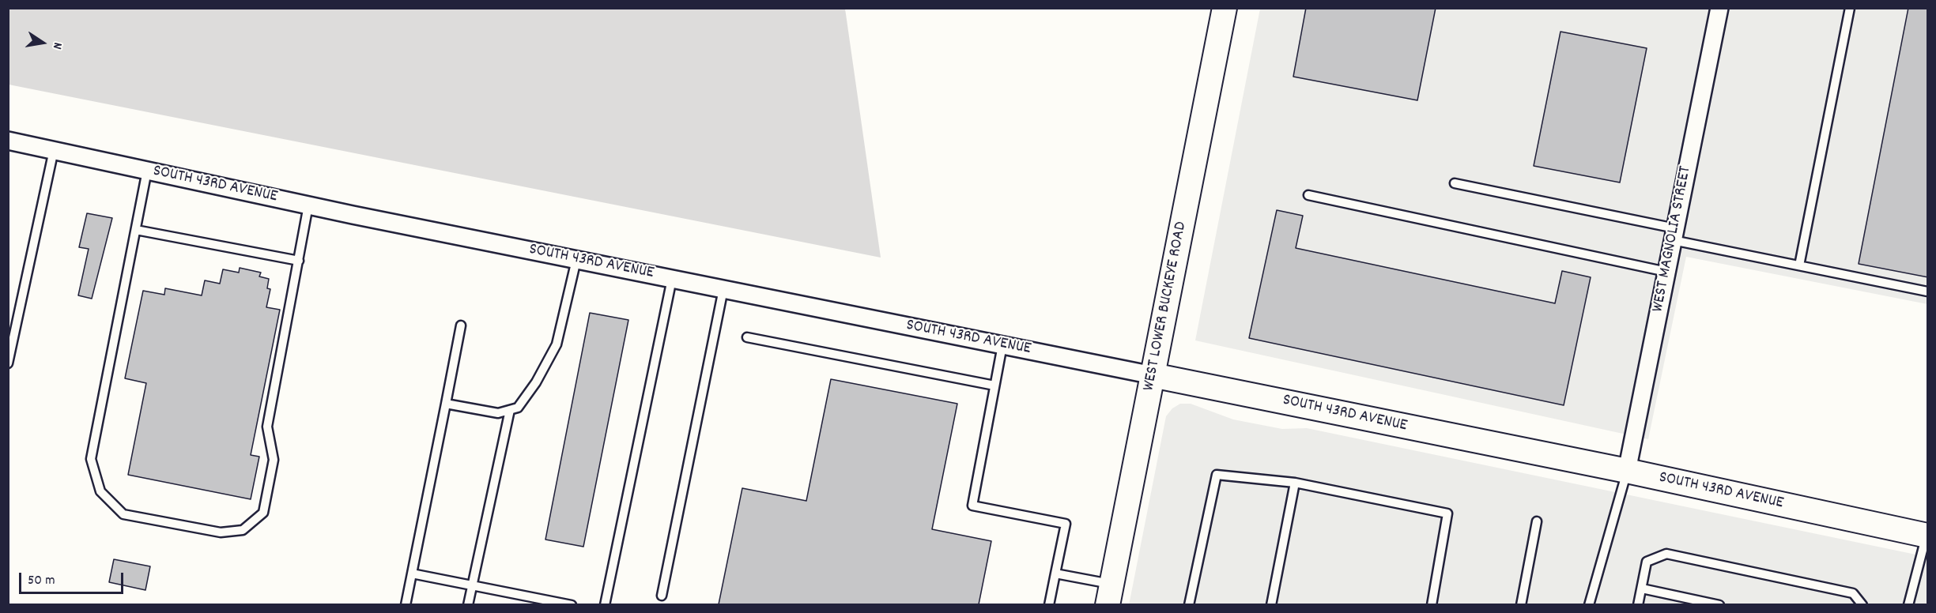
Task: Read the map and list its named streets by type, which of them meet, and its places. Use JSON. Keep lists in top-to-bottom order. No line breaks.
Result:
{"streets":{"main road":["SOUTH 43RD AVENUE","WEST LOWER BUCKEYE ROAD"],"street":["WEST MAGNOLIA STREET"]},"crossings":[["SOUTH 43RD AVENUE","WEST MAGNOLIA STREET"],["SOUTH 43RD AVENUE","WEST LOWER BUCKEYE ROAD"]],"scale_bar":"50 m","north":"right"}
